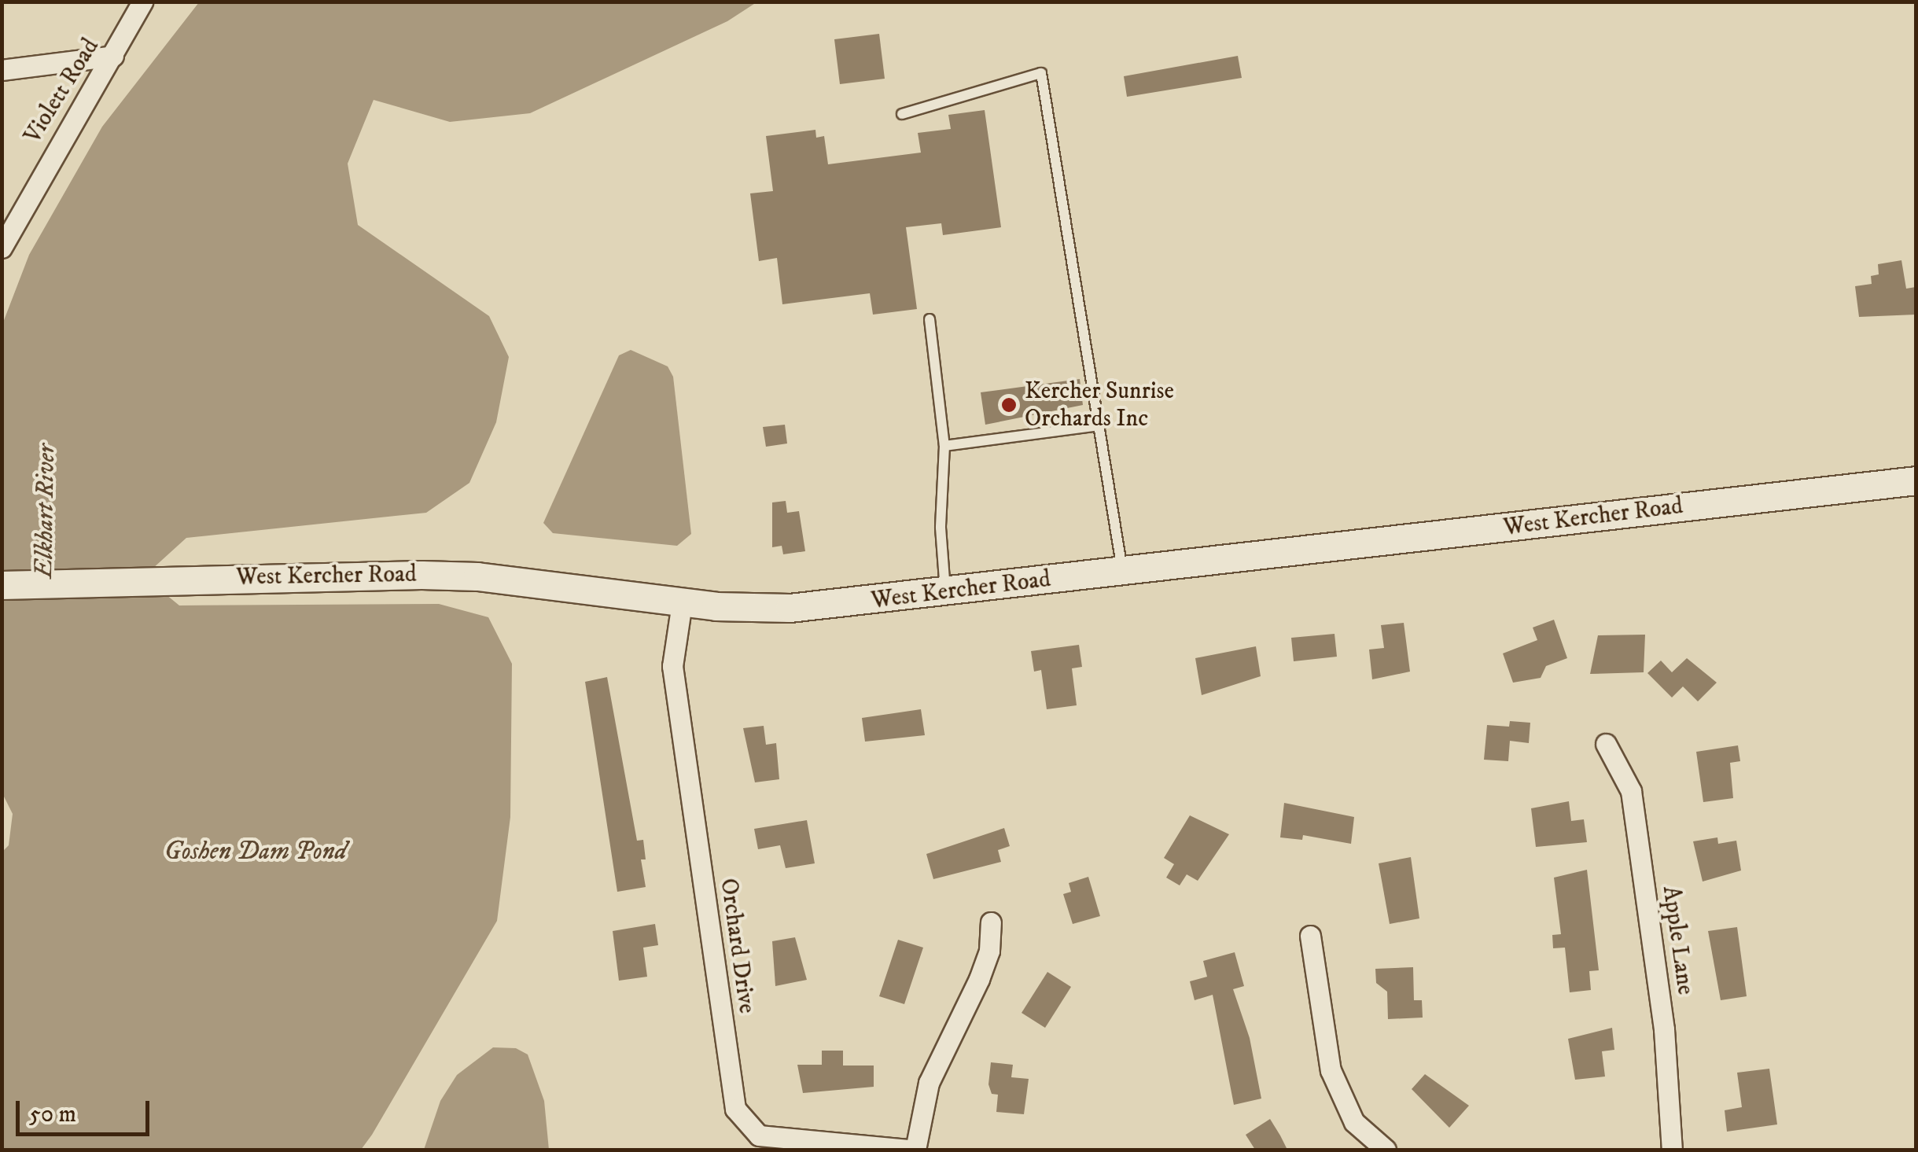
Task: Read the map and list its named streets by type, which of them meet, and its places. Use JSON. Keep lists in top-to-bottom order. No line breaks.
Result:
{"streets":{"main road":["West Kercher Road"],"street":["Violett Road","Apple Lane","Orchard Drive"]},"crossings":[["West Kercher Road","Orchard Drive"]],"water":["Elkhart River","Goshen Dam Pond"],"places":["Kercher Sunrise Orchards Inc"],"scale_bar":"50 m"}
